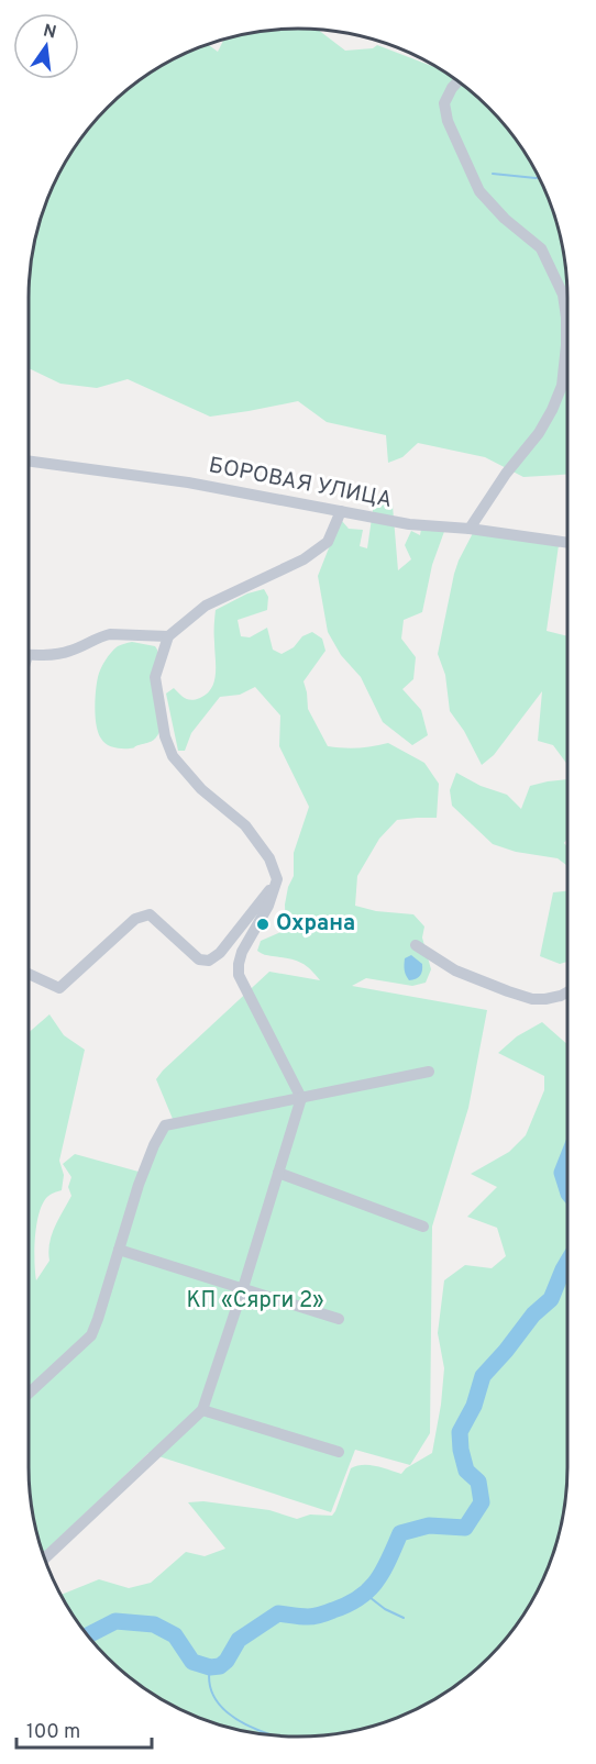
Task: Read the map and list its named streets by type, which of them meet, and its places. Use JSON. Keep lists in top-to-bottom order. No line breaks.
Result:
{"streets":{"street":["БОРОВАЯ УЛИЦА"]},"parks":["КП «Сярги 2»"],"places":["Охрана"],"scale_bar":"100 m","north":"top"}
